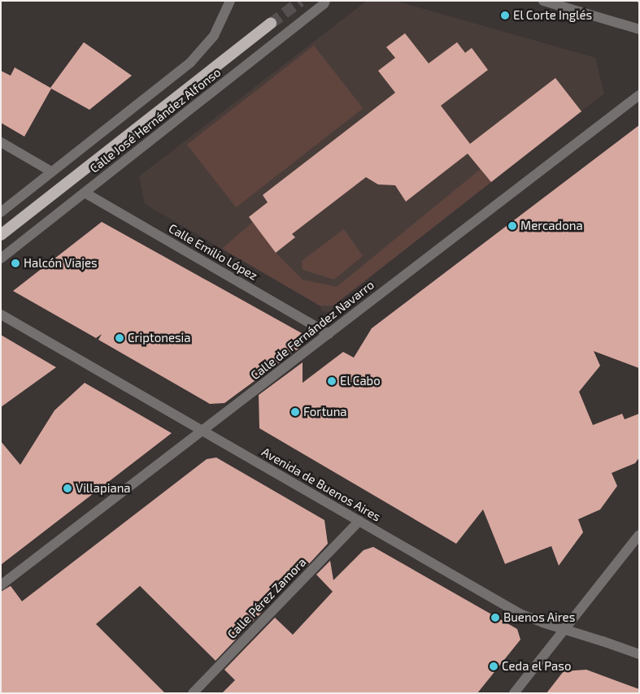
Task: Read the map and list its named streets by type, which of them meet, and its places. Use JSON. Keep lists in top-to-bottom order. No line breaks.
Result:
{"streets":{"street":["Calle José Hernández Alfonso","Calle Emilio López","Calle de Fernández Navarro","Avenida de Buenos Aires","Calle Pérez Zamora"]},"crossings":[["Calle José Hernández Alfonso","Calle Emilio López"],["Calle Emilio López","Calle de Fernández Navarro"],["Calle de Fernández Navarro","Avenida de Buenos Aires"],["Avenida de Buenos Aires","Calle Pérez Zamora"]],"places":["El Corte Inglés","Mercadona","Halcón Viajes","Criptonesia","El Cabo","Fortuna","Villapiana","Buenos Aires","Ceda el Paso"]}
